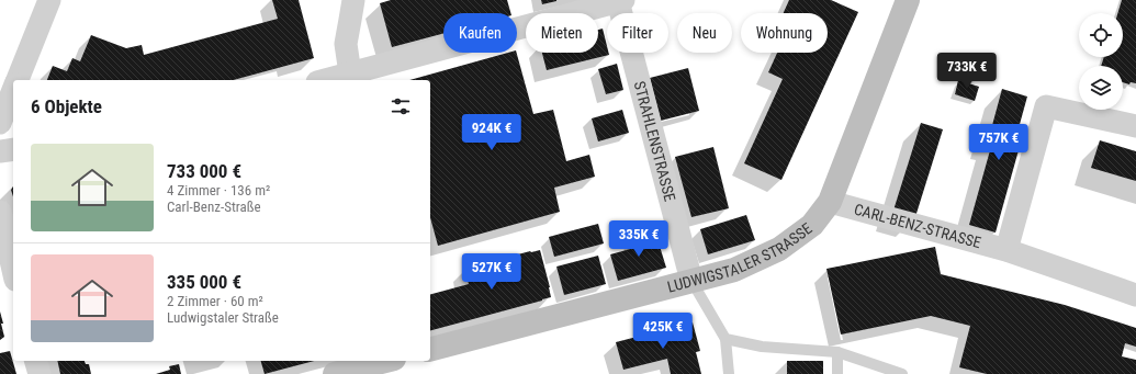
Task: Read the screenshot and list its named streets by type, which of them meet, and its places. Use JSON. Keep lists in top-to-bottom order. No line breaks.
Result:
{"streets":{"main road":["LUDWIGSTALER STRASSE"],"street":["STRAHLENSTRASSE","CARL-BENZ-STRASSE"]},"crossings":[["STRAHLENSTRASSE","LUDWIGSTALER STRASSE"],["CARL-BENZ-STRASSE","LUDWIGSTALER STRASSE"]],"page":{"chip":["Kaufen","Mieten","Filter","Neu","Wohnung"],"price":["733K €","924K €","757K €","335K €","527K €","425K €"],"heading":"6 Objekte","list":[{"name":"733 000 €","note":"4 Zimmer · 136 m² · Carl-Benz-Straße"},{"name":"335 000 €","note":"2 Zimmer · 60 m² · Ludwigstaler Straße"}]}}
